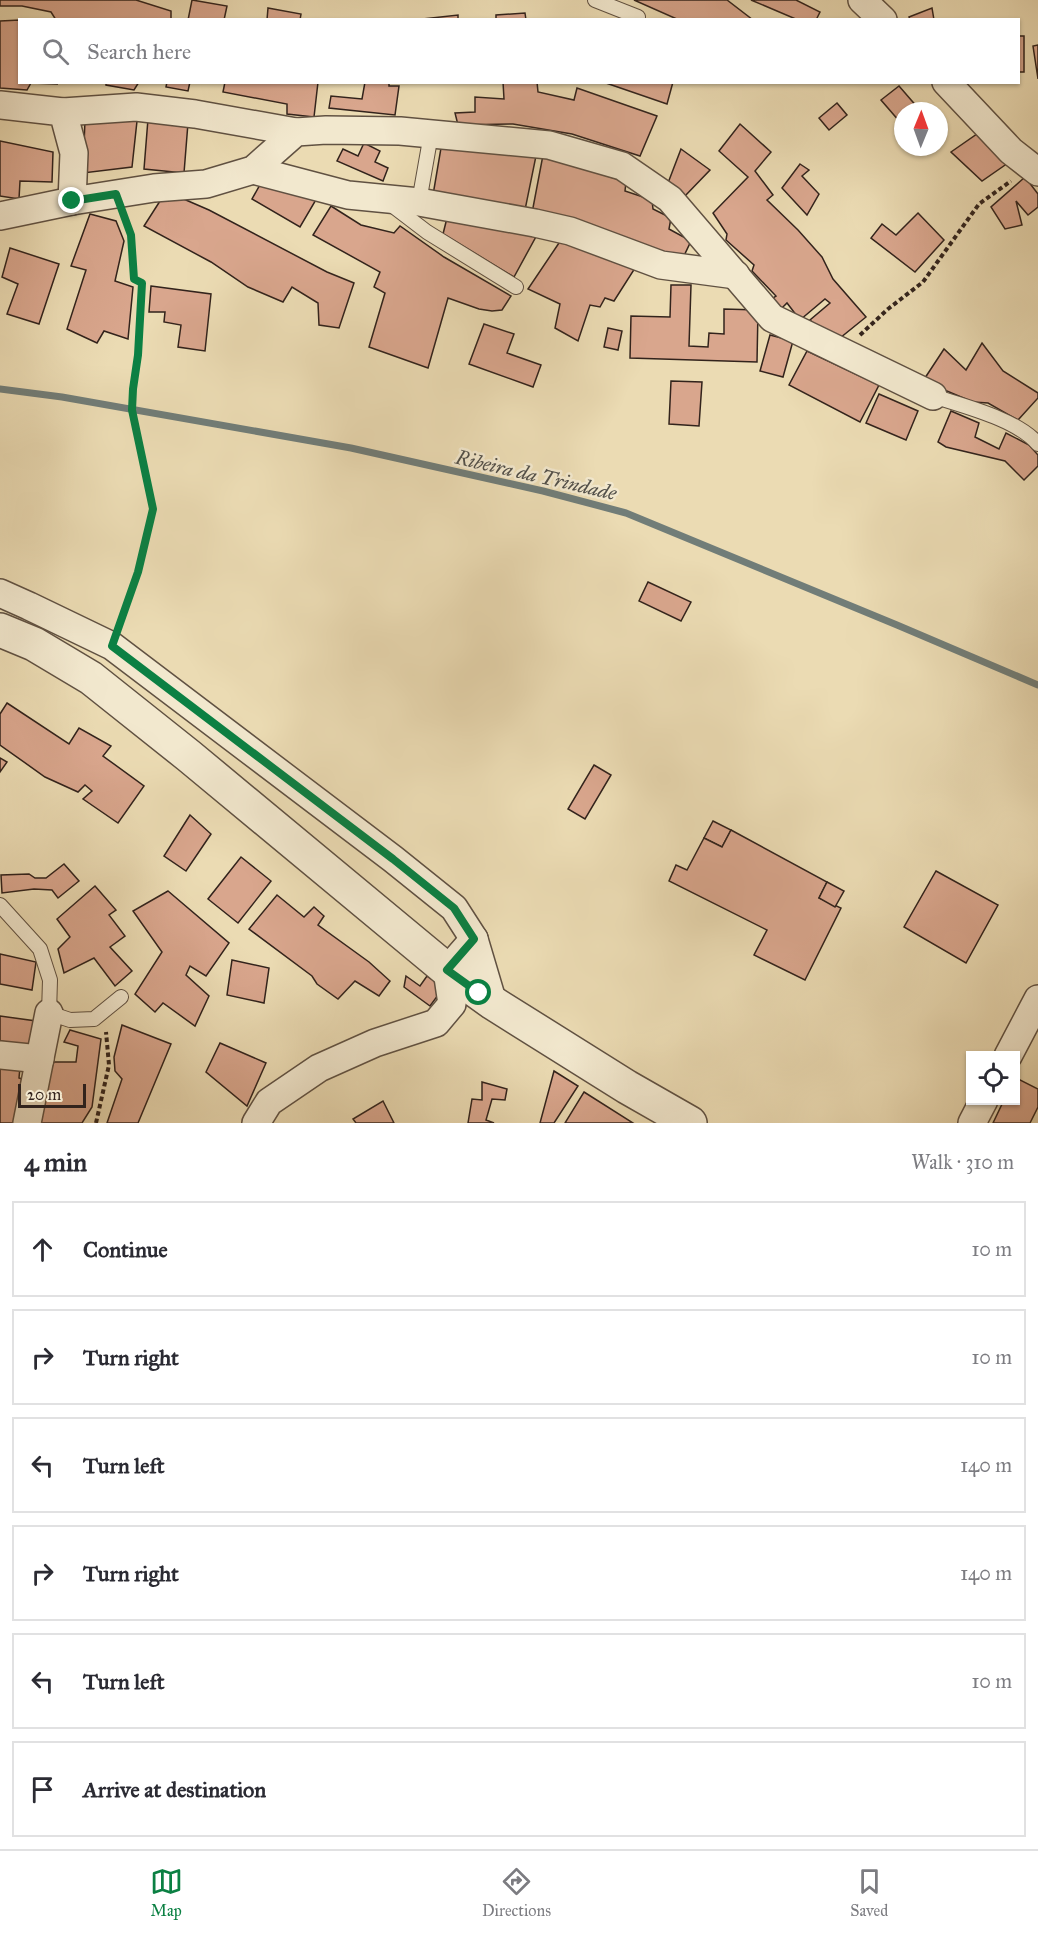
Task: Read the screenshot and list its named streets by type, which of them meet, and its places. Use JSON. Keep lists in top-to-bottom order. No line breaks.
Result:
{"water":["Ribeira da Trindade"],"scale_bar":"20 m","north":"top","page":{"search":"Search here","scale":"20 m","heading":["4 min","Walk · 310 m"],"list":[["Continue","10 m"],["Turn right","10 m"],["Turn left","140 m"],["Turn right","140 m"],["Turn left","10 m"],"Arrive at destination"],"nav":["Map","Directions","Saved"]}}
